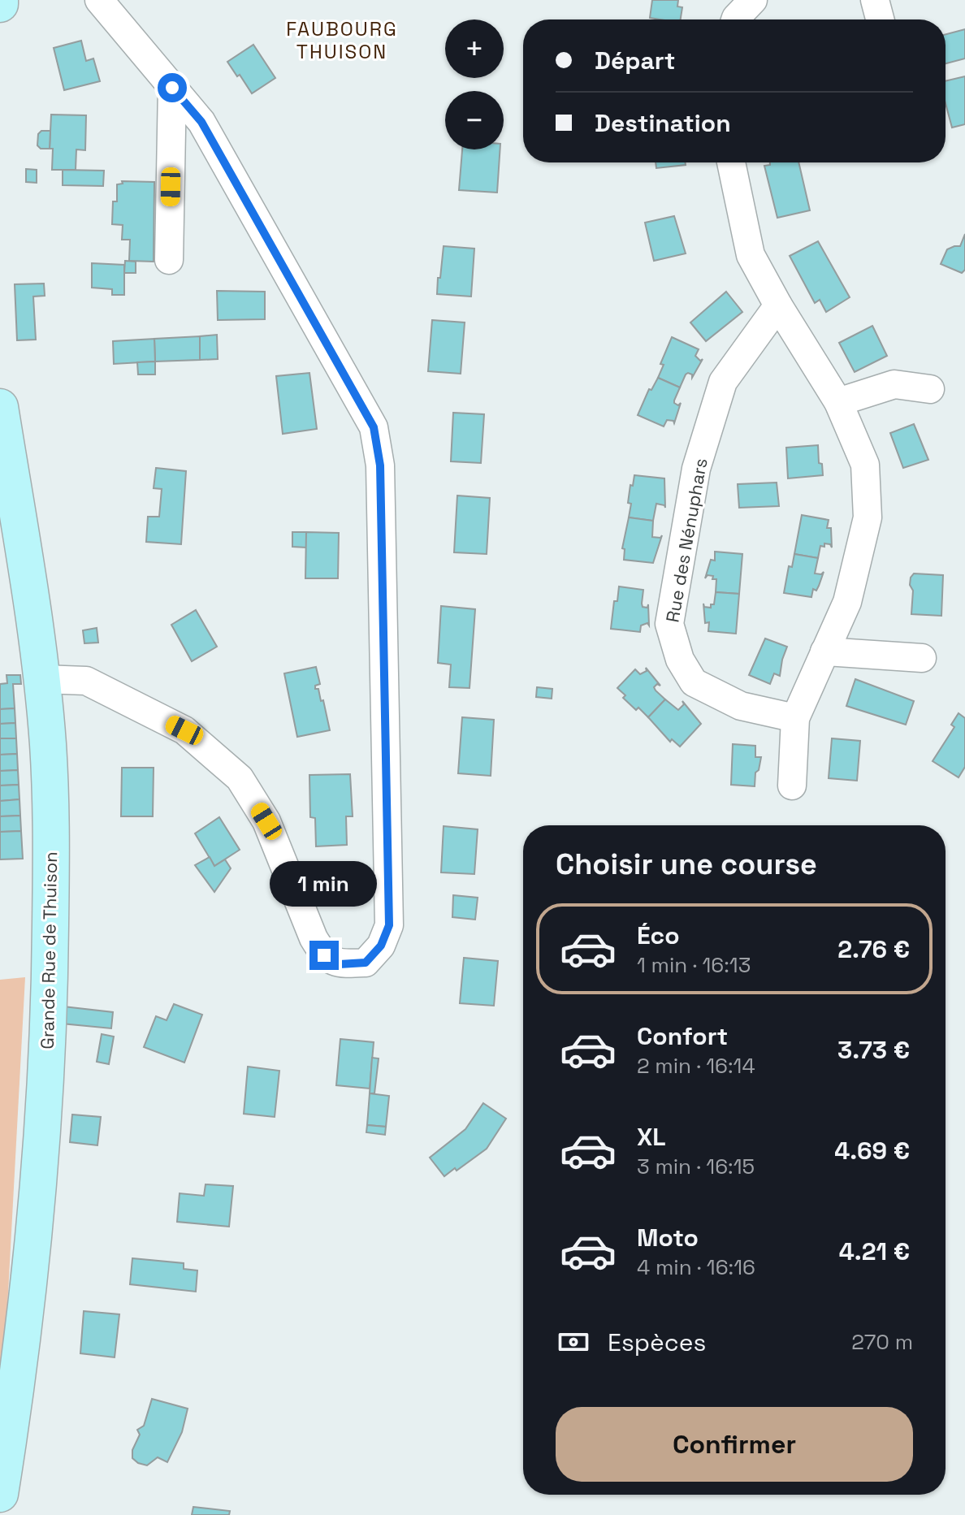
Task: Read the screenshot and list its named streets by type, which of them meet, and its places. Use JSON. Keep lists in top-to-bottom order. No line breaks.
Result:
{"streets":{"street":["Rue des Nénuphars","Grande Rue de Thuison"]},"districts":["FAUBOURG THUISON"],"page":{"map_buttons":["+","−"],"banner":["Départ","Destination"],"heading":"Choisir une course","bubble":"1 min","list":[{"name":"Éco","note":"1 min · 16:13","value":"2.76 €"},{"name":"Confort","note":"2 min · 16:14","value":"3.73 €"},{"name":"XL","note":"3 min · 16:15","value":"4.69 €"},{"name":"Moto","note":"4 min · 16:16","value":"4.21 €"}],"pay":["Espèces","270 m"],"buttons":"Confirmer"}}
